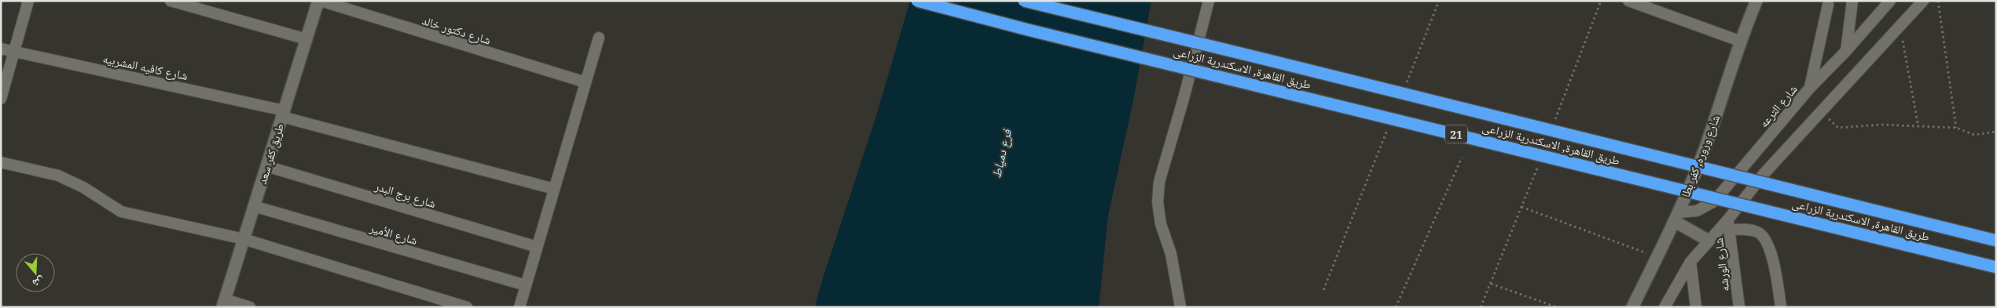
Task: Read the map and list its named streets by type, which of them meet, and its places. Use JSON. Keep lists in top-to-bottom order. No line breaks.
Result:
{"streets":{"highway":["طريق القاهرة, الاسكندرية الزراعى","21"],"street":["شارع دكتور خالد","شارع كافيه المشربيه","شارع الترعه","طريق كفر سعد","شارع وروره, كفر بطا","شارع برج البدر","شارع الأمير","شارع الورشه"]},"crossings":[["شارع دكتور خالد","طريق كفر سعد"],["شارع كافيه المشربيه","طريق كفر سعد"],["شارع الترعه","شارع وروره, كفر بطا"],["طريق كفر سعد","شارع برج البدر"],["طريق كفر سعد","شارع الأمير"]],"water":["فرع دمياط"],"north":"bottom"}
